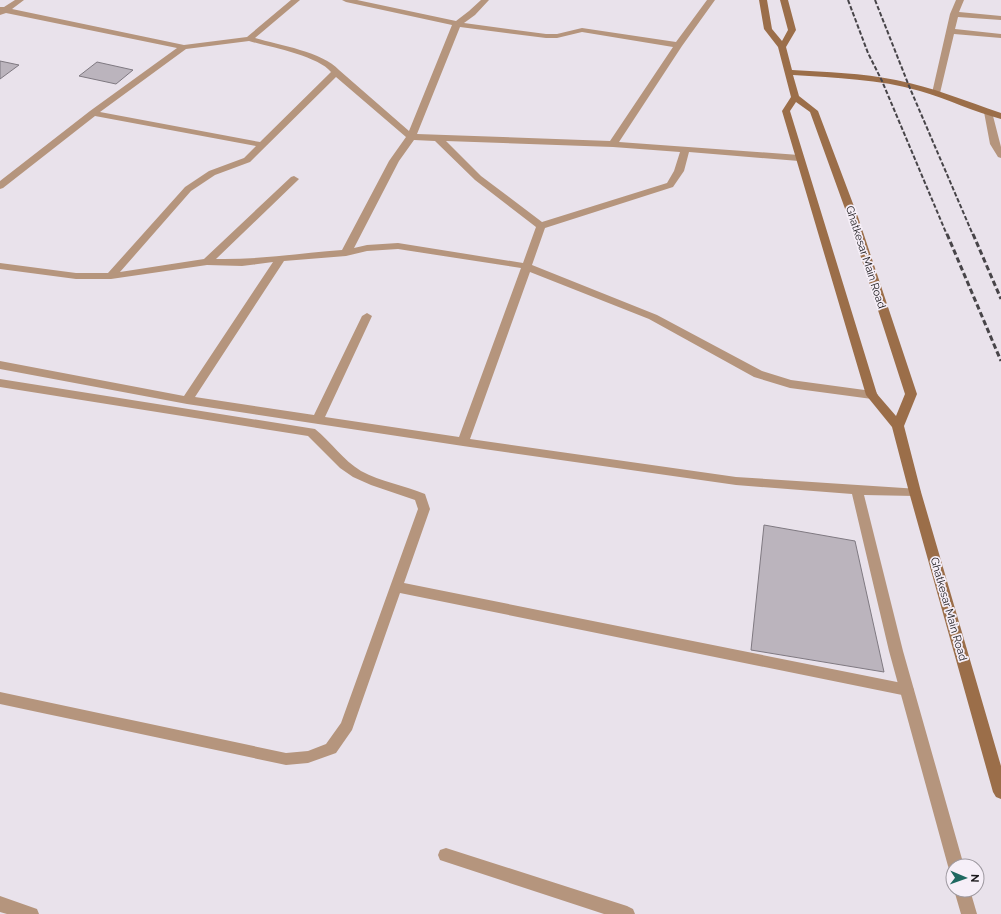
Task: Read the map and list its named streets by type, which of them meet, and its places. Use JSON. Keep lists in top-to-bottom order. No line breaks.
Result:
{"streets":{"main road":["Ghatkesar Main Road"]},"north":"right"}
